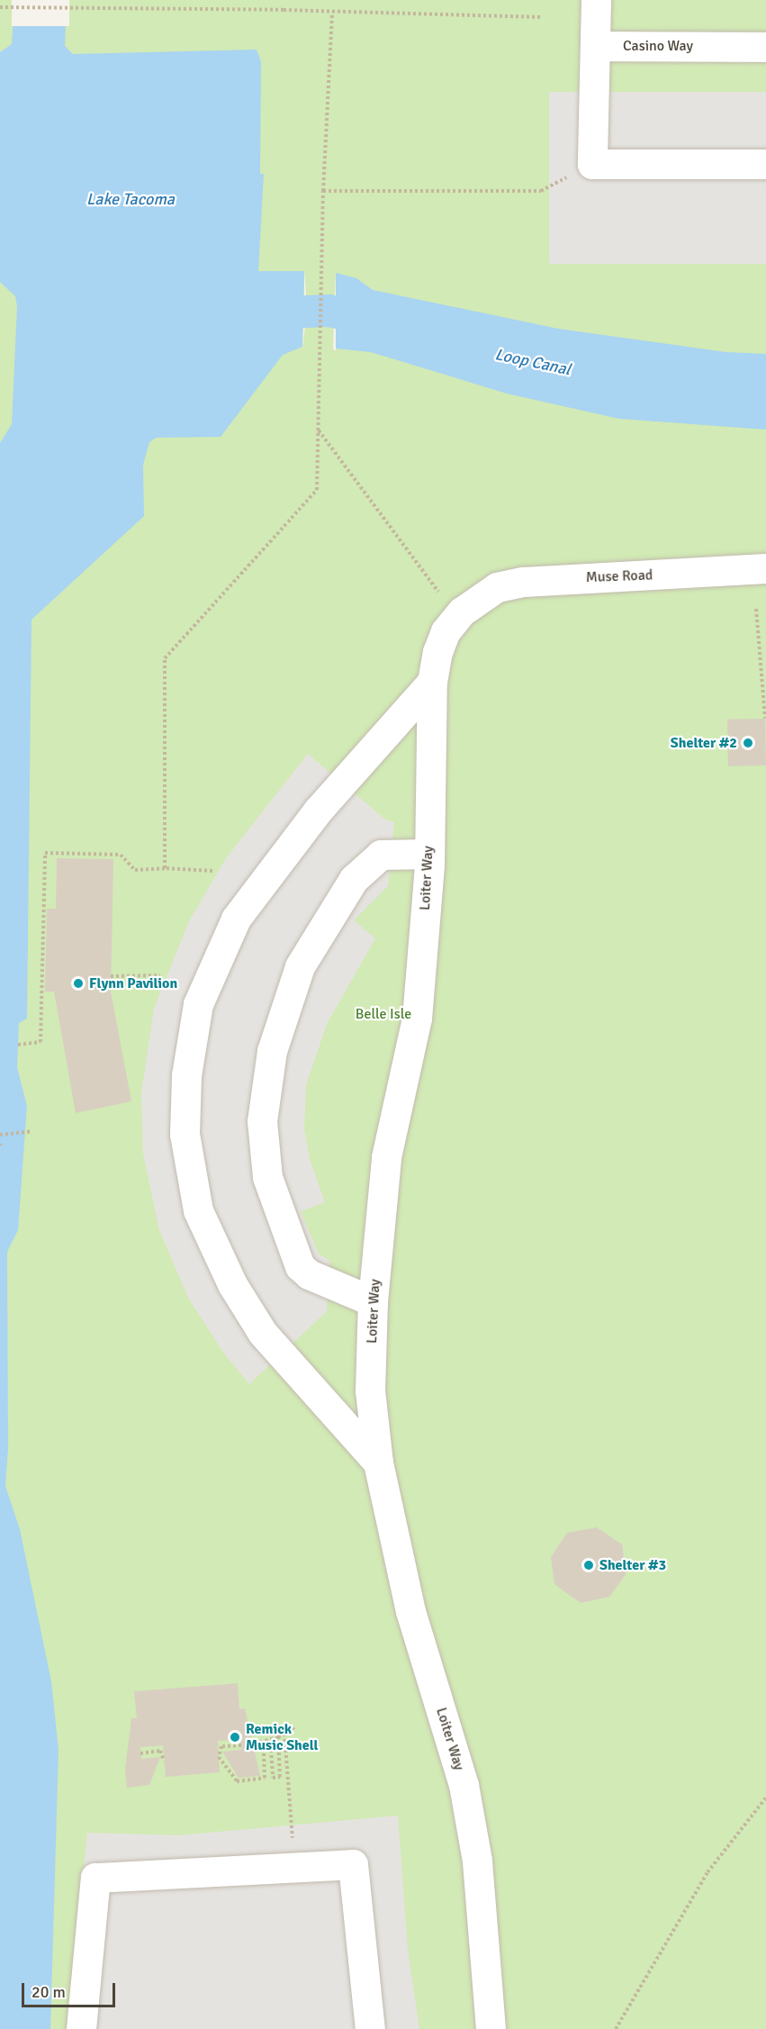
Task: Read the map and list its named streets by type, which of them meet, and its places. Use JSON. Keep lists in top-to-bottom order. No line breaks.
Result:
{"streets":{"street":["Casino Way","Muse Road","Loiter Way"]},"crossings":[["Muse Road","Loiter Way"]],"water":["Lake Tacoma","Loop Canal"],"parks":["Belle Isle"],"places":["Shelter #2","Flynn Pavilion","Shelter #3","Remick Music Shell"],"scale_bar":"20 m"}
